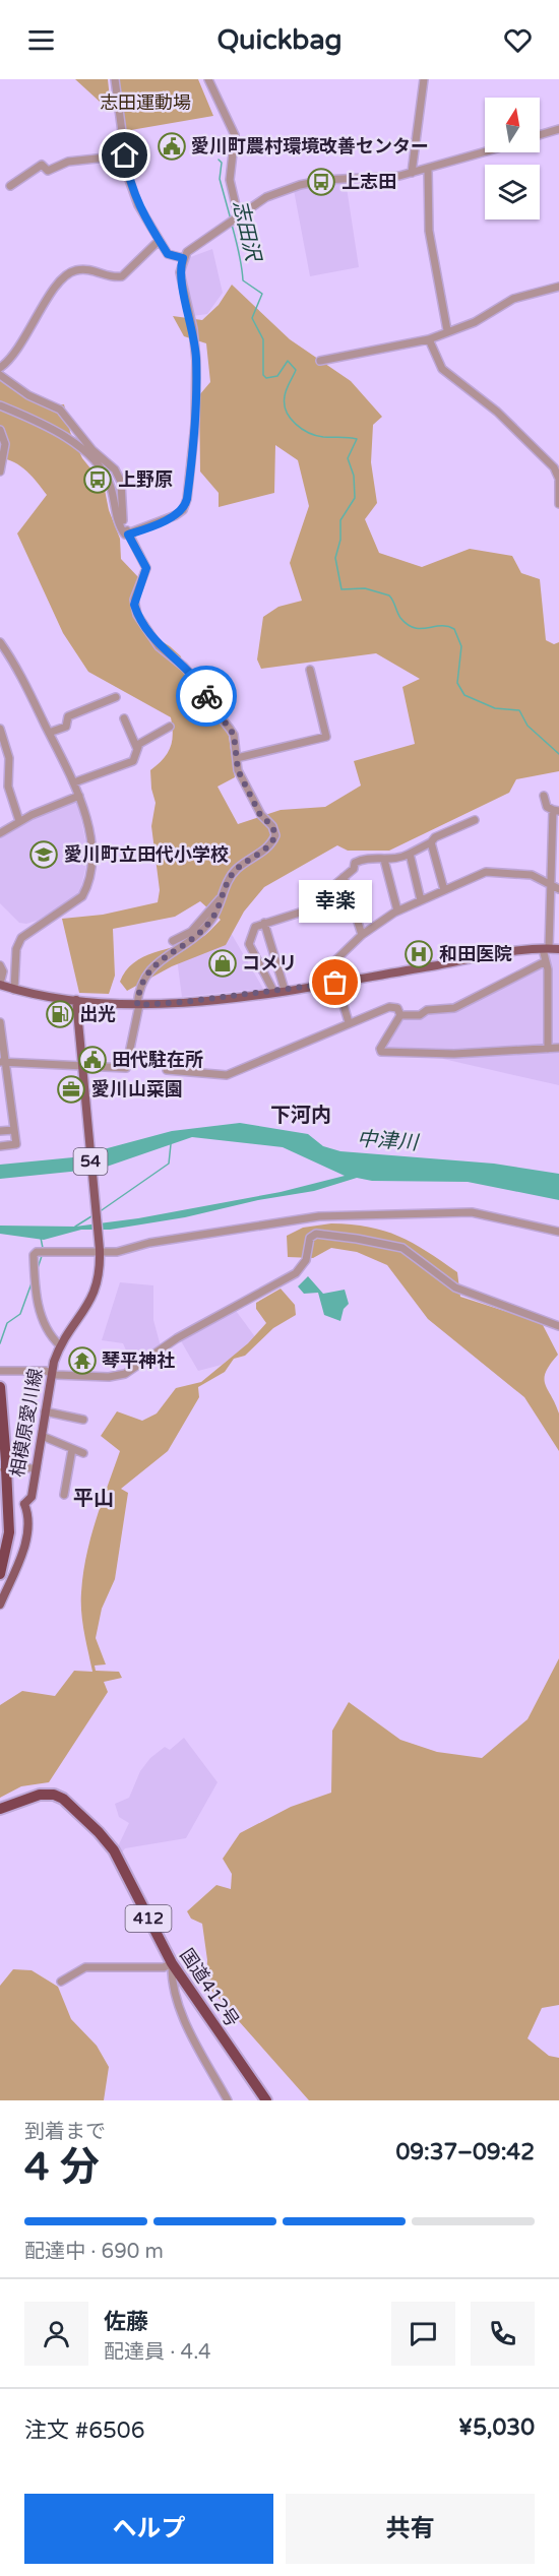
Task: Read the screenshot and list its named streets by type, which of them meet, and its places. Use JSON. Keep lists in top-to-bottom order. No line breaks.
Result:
{"streets":{"highway":["412","国道412号"],"main road":["54","相模原愛川線"]},"crossings":[["54","相模原愛川線"]],"districts":["下河内","平山"],"water":["志田沢","中津川"],"parks":["志田運動場"],"places":{"public building":["愛川町農村環境改善センター","田代駐在所"],"bus stop":["上志田","上野原"],"school or university":["愛川町立田代小学校"],"hospital":["和田医院"],"shop":["コメリ"],"other":["幸楽"],"fuel station":["出光"],"office":["愛川山菜園"],"temple":["琴平神社"]},"north":"top","page":{"header":"Quickbag","bubble":"幸楽","heading":["4 分","到着まで","09:37–09:42"],"panel":["佐藤","配達員 · 4.4","注文 #6506","¥5,030"],"bar":"配達中 · 690 m","buttons":["ヘルプ","共有"]}}
